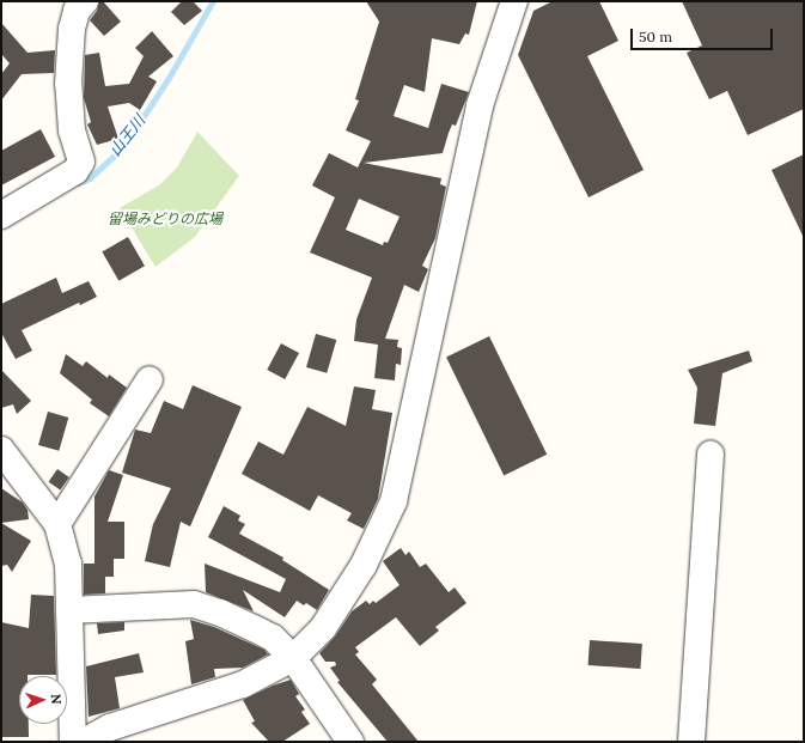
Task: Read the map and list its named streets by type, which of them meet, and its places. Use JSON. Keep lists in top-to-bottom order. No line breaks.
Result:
{"water":["山王川"],"parks":["留場みどりの広場"],"scale_bar":"50 m","north":"right"}
